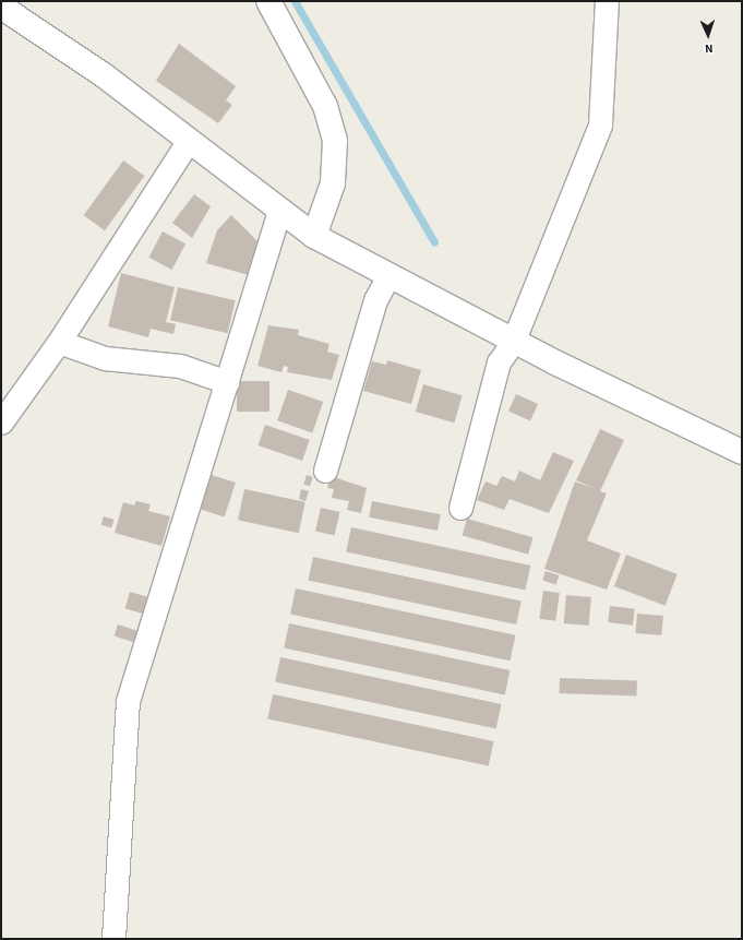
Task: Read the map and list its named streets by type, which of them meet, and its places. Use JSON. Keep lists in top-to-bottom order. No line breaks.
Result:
{"north":"bottom"}
